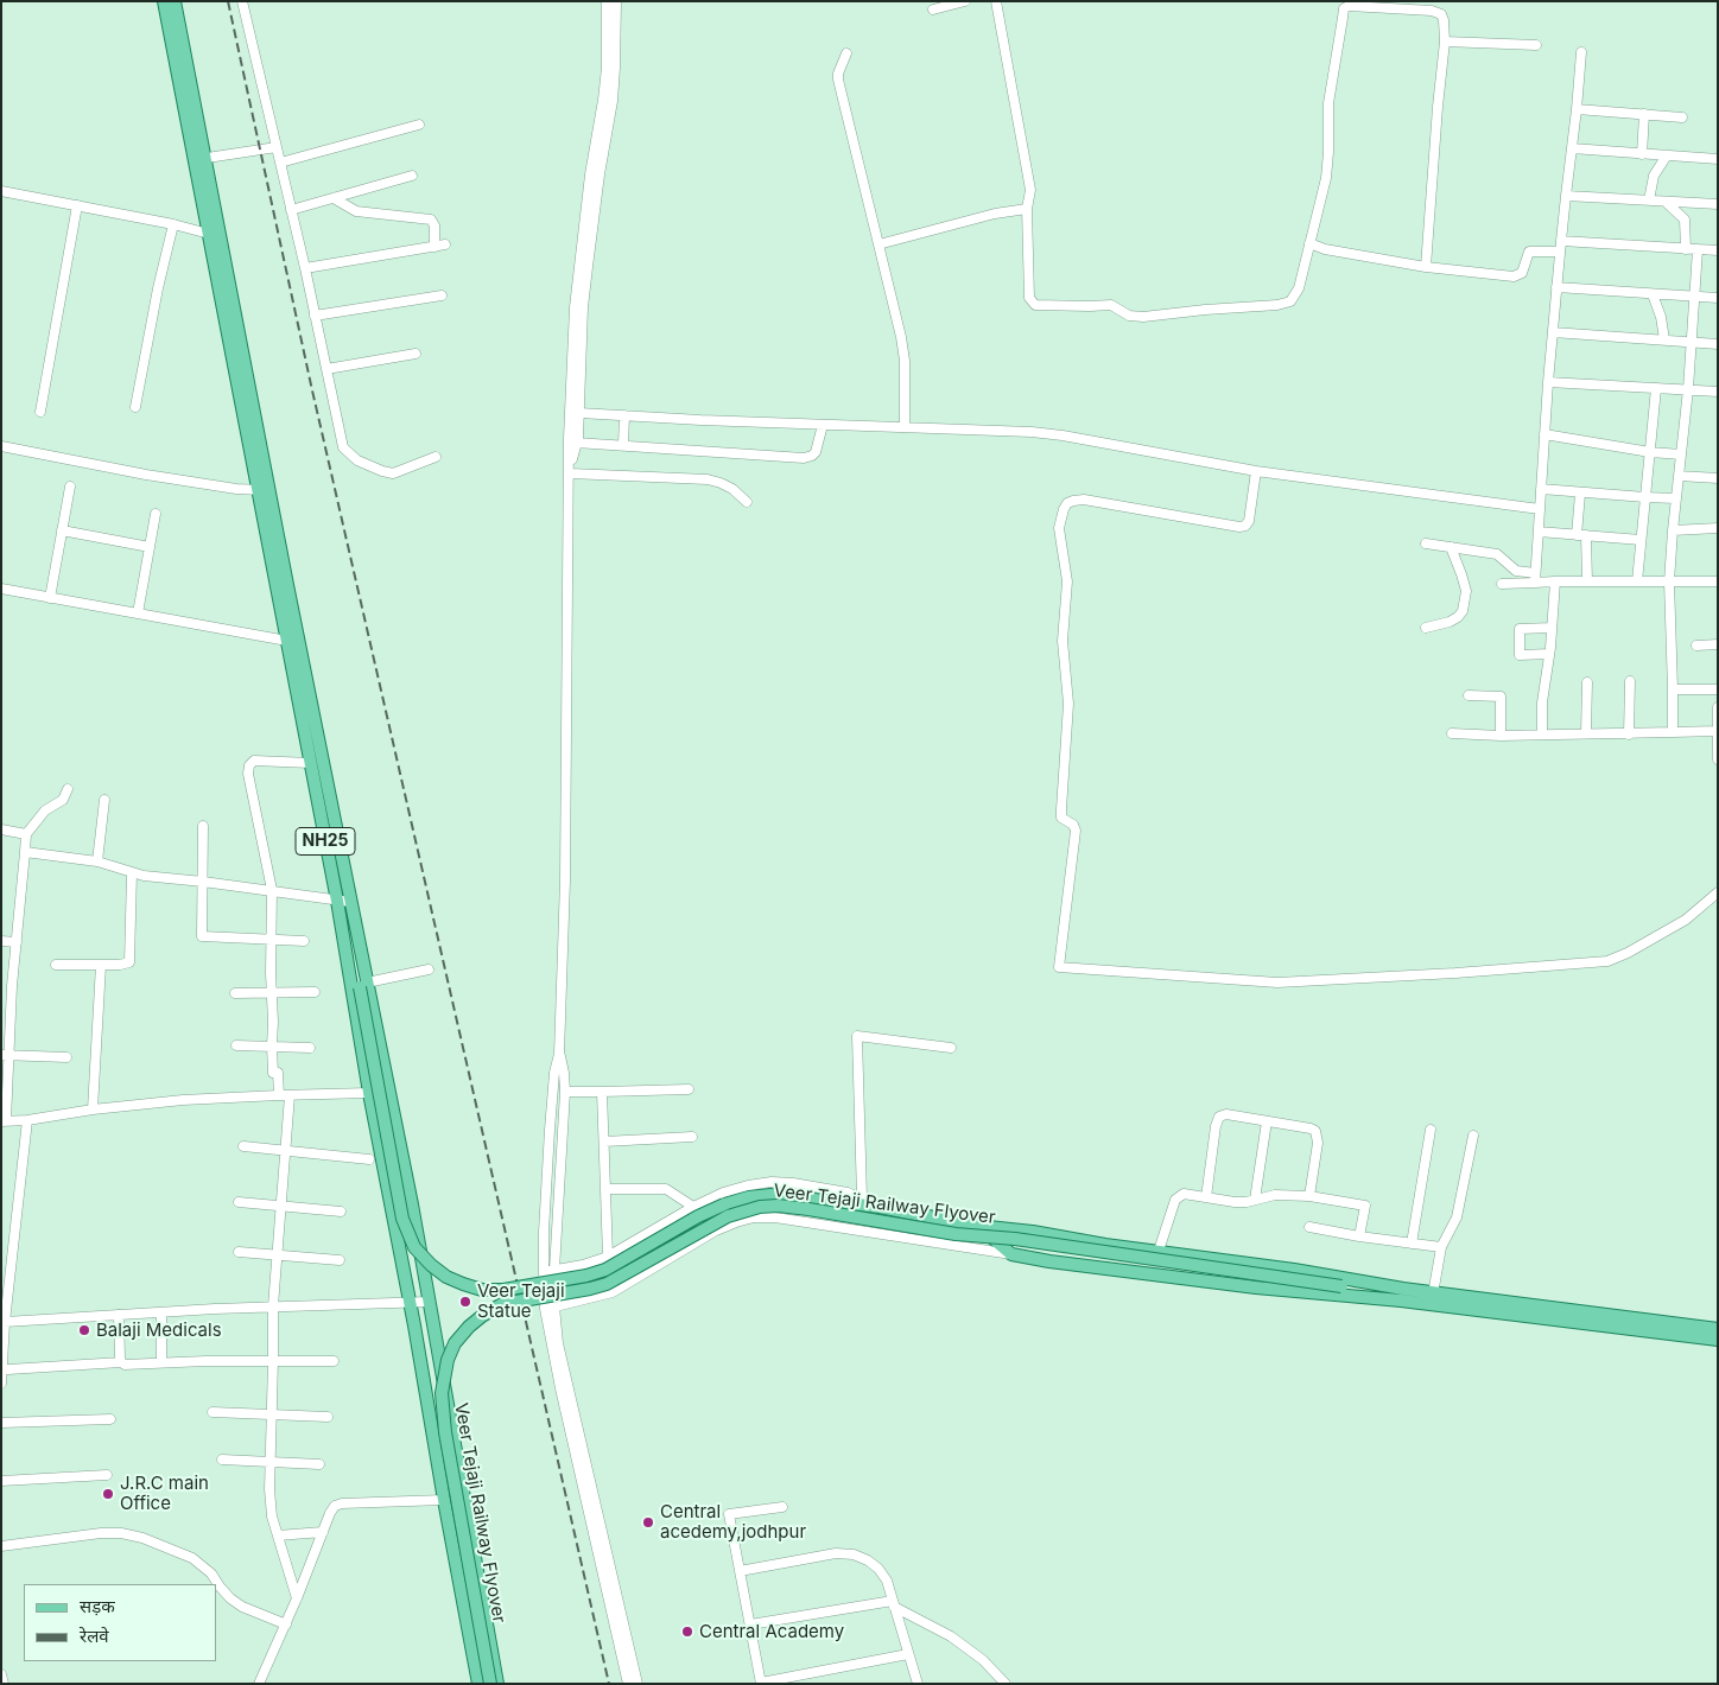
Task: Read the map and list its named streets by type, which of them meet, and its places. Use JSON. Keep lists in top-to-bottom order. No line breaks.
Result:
{"streets":{"main road":["NH25","Veer Tejaji Railway Flyover"]},"places":["Veer Tejaji Statue","Balaji Medicals","J.R.C main Office","Central acedemy,jodhpur","Central Academy"],"legend":["सड़क","रेलवे"]}
